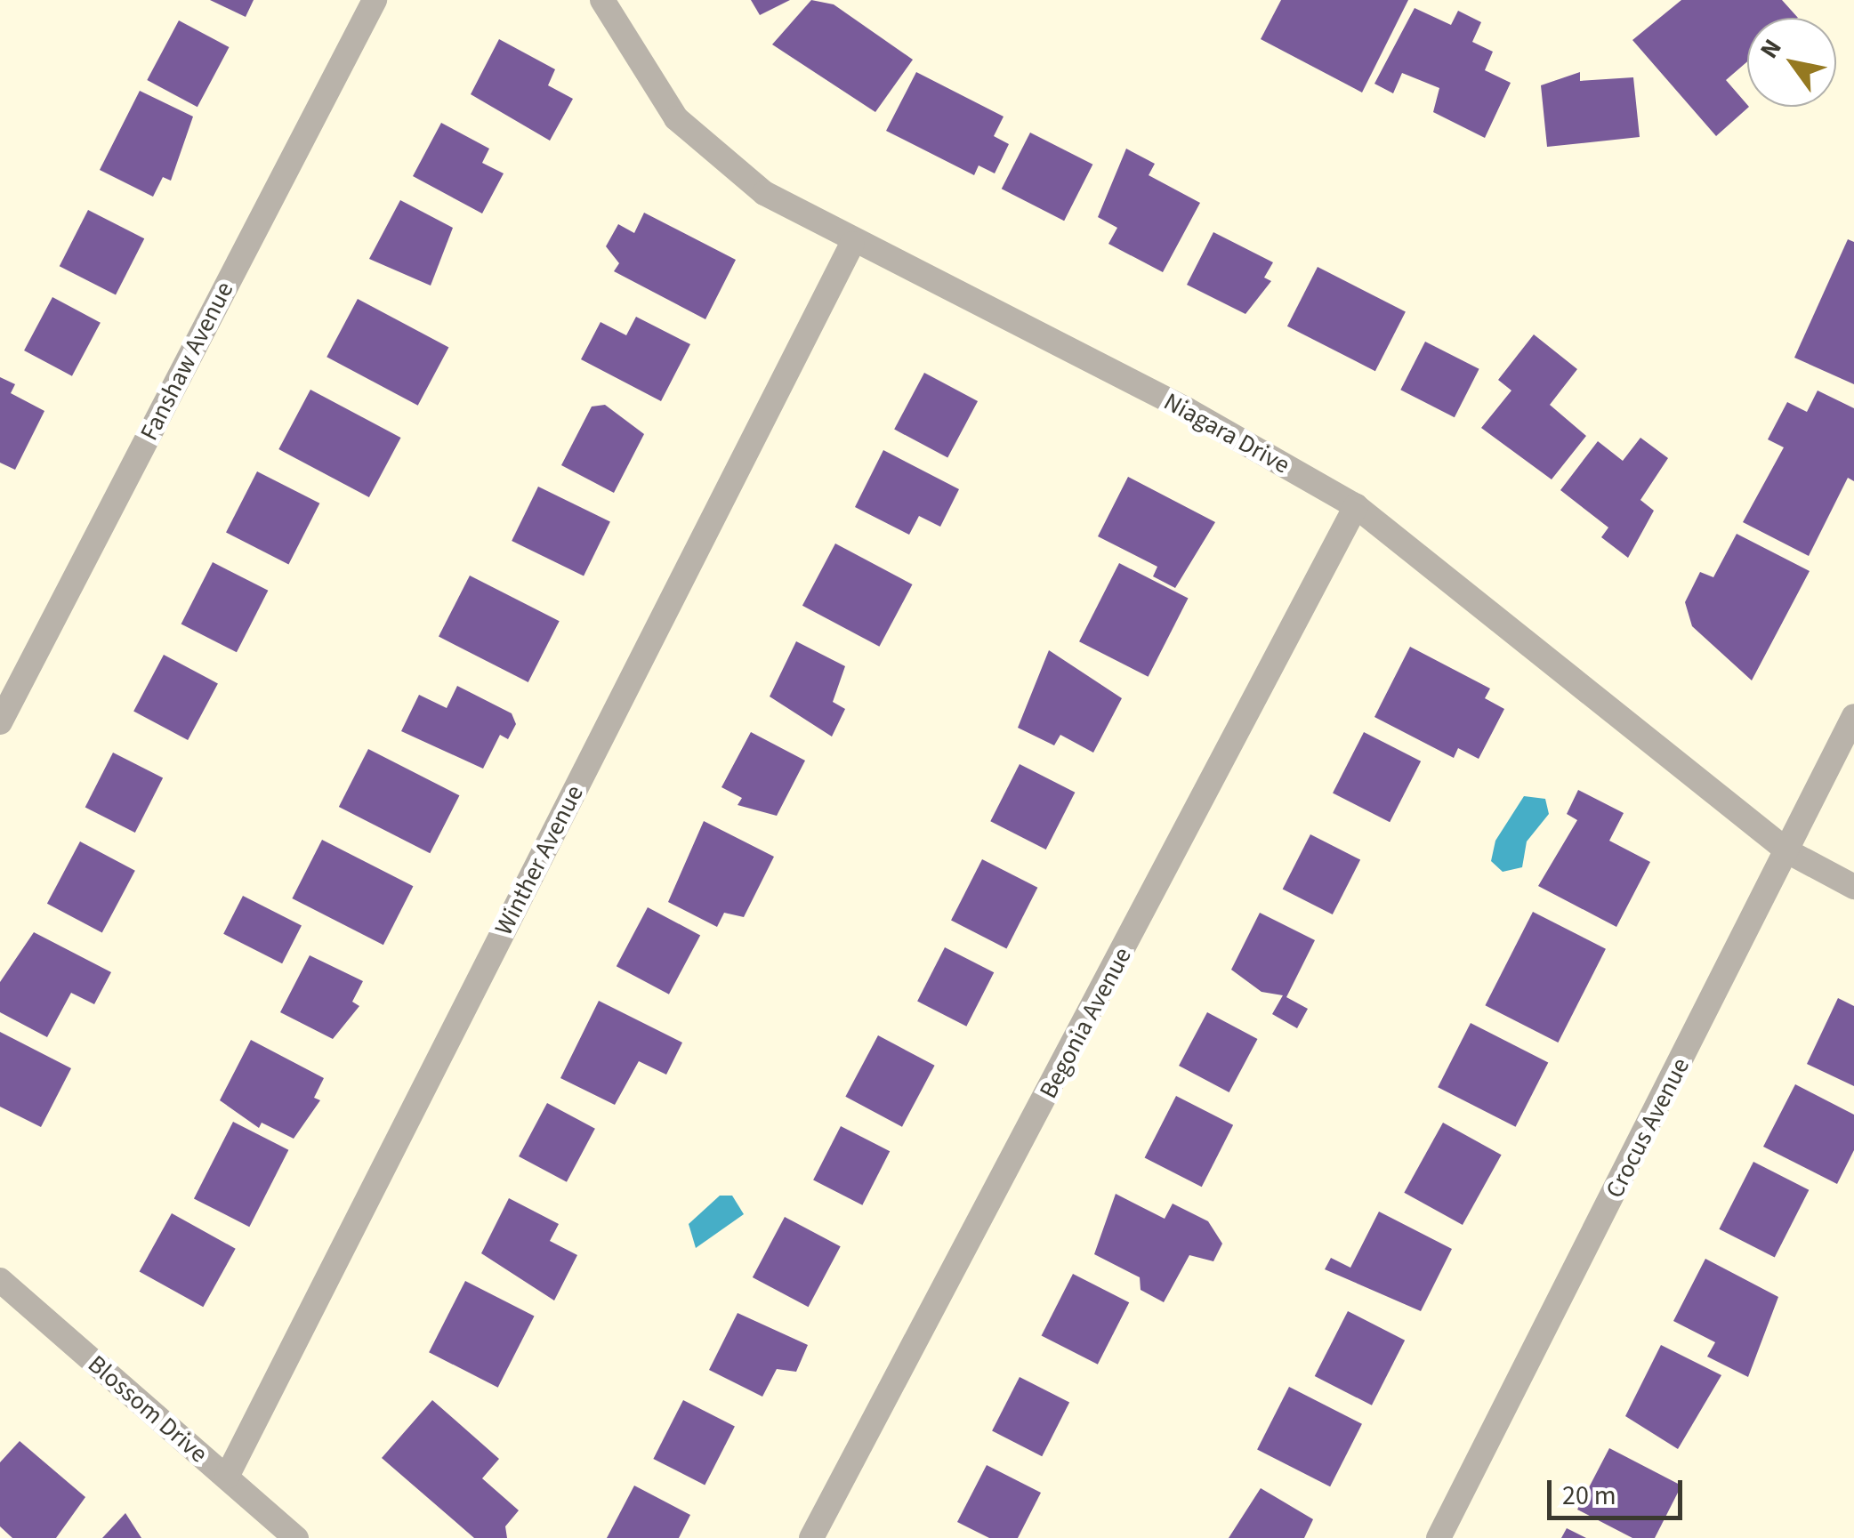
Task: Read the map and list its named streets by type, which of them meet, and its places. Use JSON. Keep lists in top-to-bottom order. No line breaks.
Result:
{"streets":{"street":["Fanshaw Avenue","Niagara Drive","Winther Avenue","Begonia Avenue","Crocus Avenue","Blossom Drive"]},"crossings":[["Niagara Drive","Winther Avenue"],["Niagara Drive","Begonia Avenue"],["Niagara Drive","Crocus Avenue"],["Winther Avenue","Blossom Drive"]],"scale_bar":"20 m","north":"top left"}
